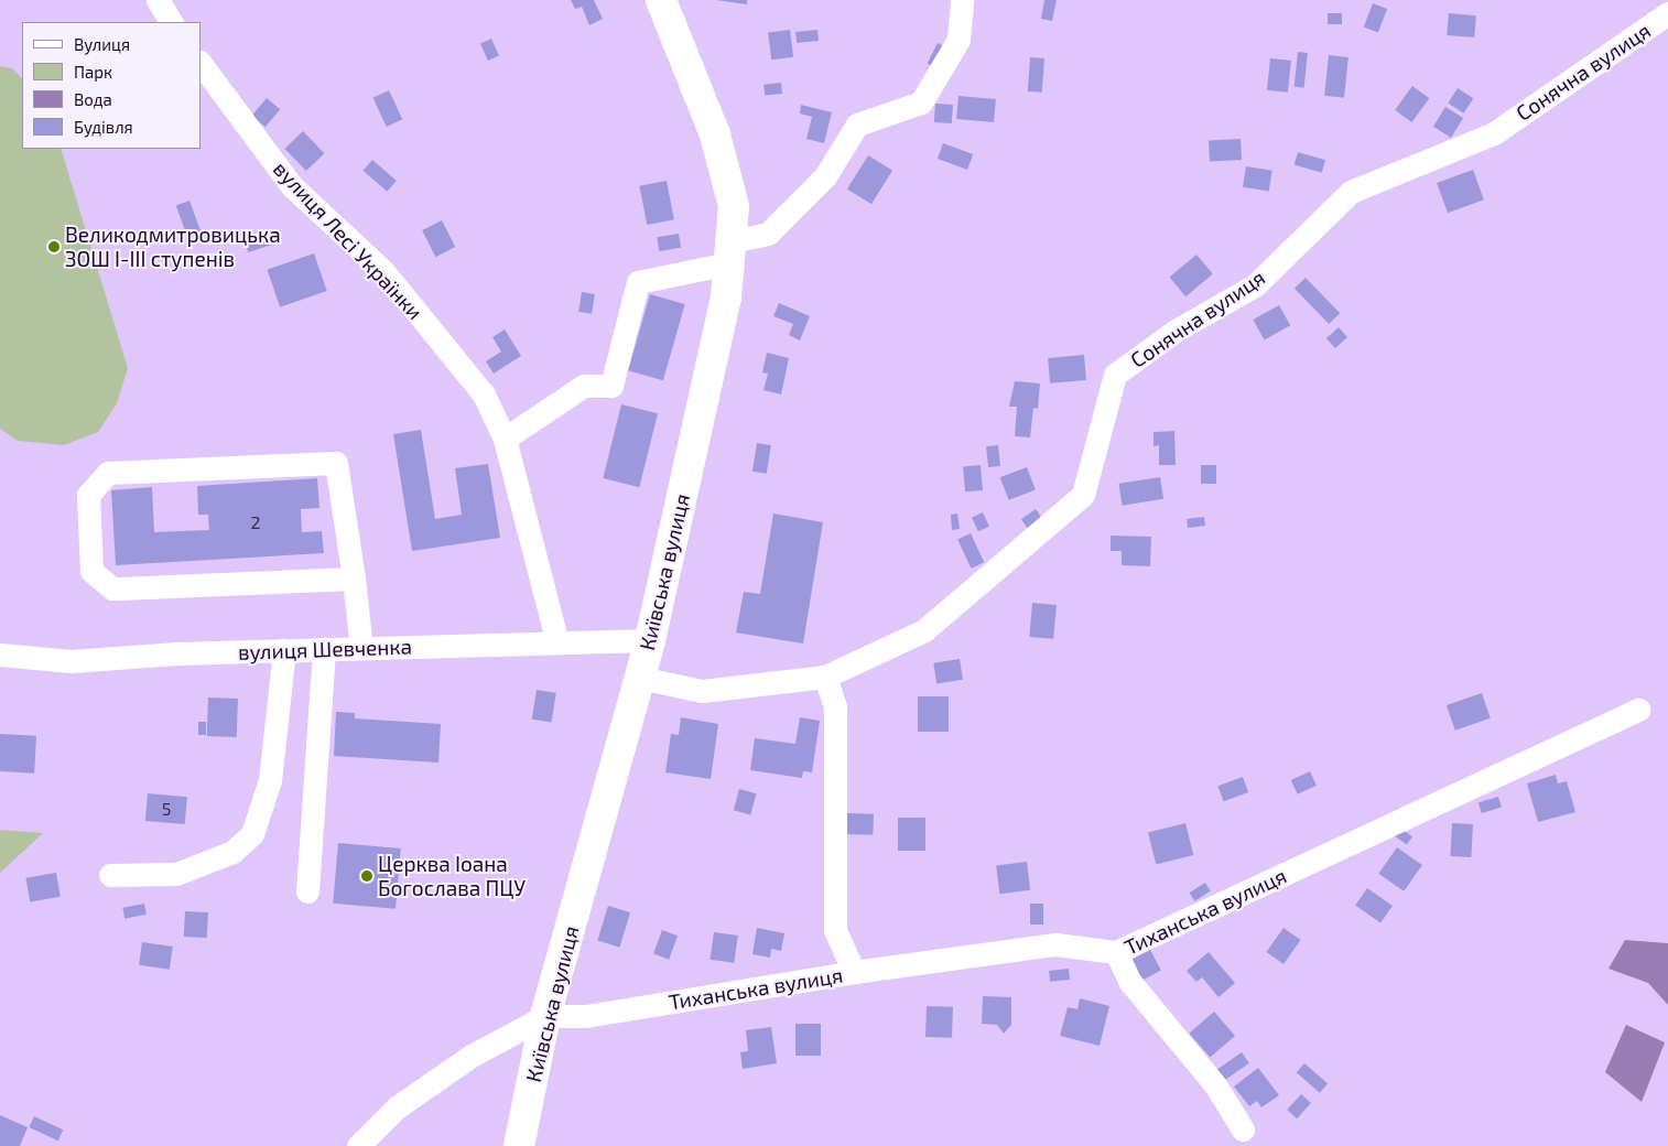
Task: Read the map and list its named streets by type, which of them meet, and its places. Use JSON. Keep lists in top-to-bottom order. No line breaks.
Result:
{"streets":{"main road":["Київська вулиця"],"street":["Сонячна вулиця","вулиця Лесі Українки","вулиця Шевченка","Тиханська вулиця"]},"crossings":[["Сонячна вулиця","Київська вулиця"],["вулиця Лесі Українки","вулиця Шевченка"],["Київська вулиця","вулиця Шевченка"],["Київська вулиця","Тиханська вулиця"]],"places":["Великодмитровицька ЗОШ І-ІІІ ступенів","Церква Іоана Богослава ПЦУ"],"house_numbers":["2","5"],"legend":["Вулиця","Парк","Вода","Будівля"]}
